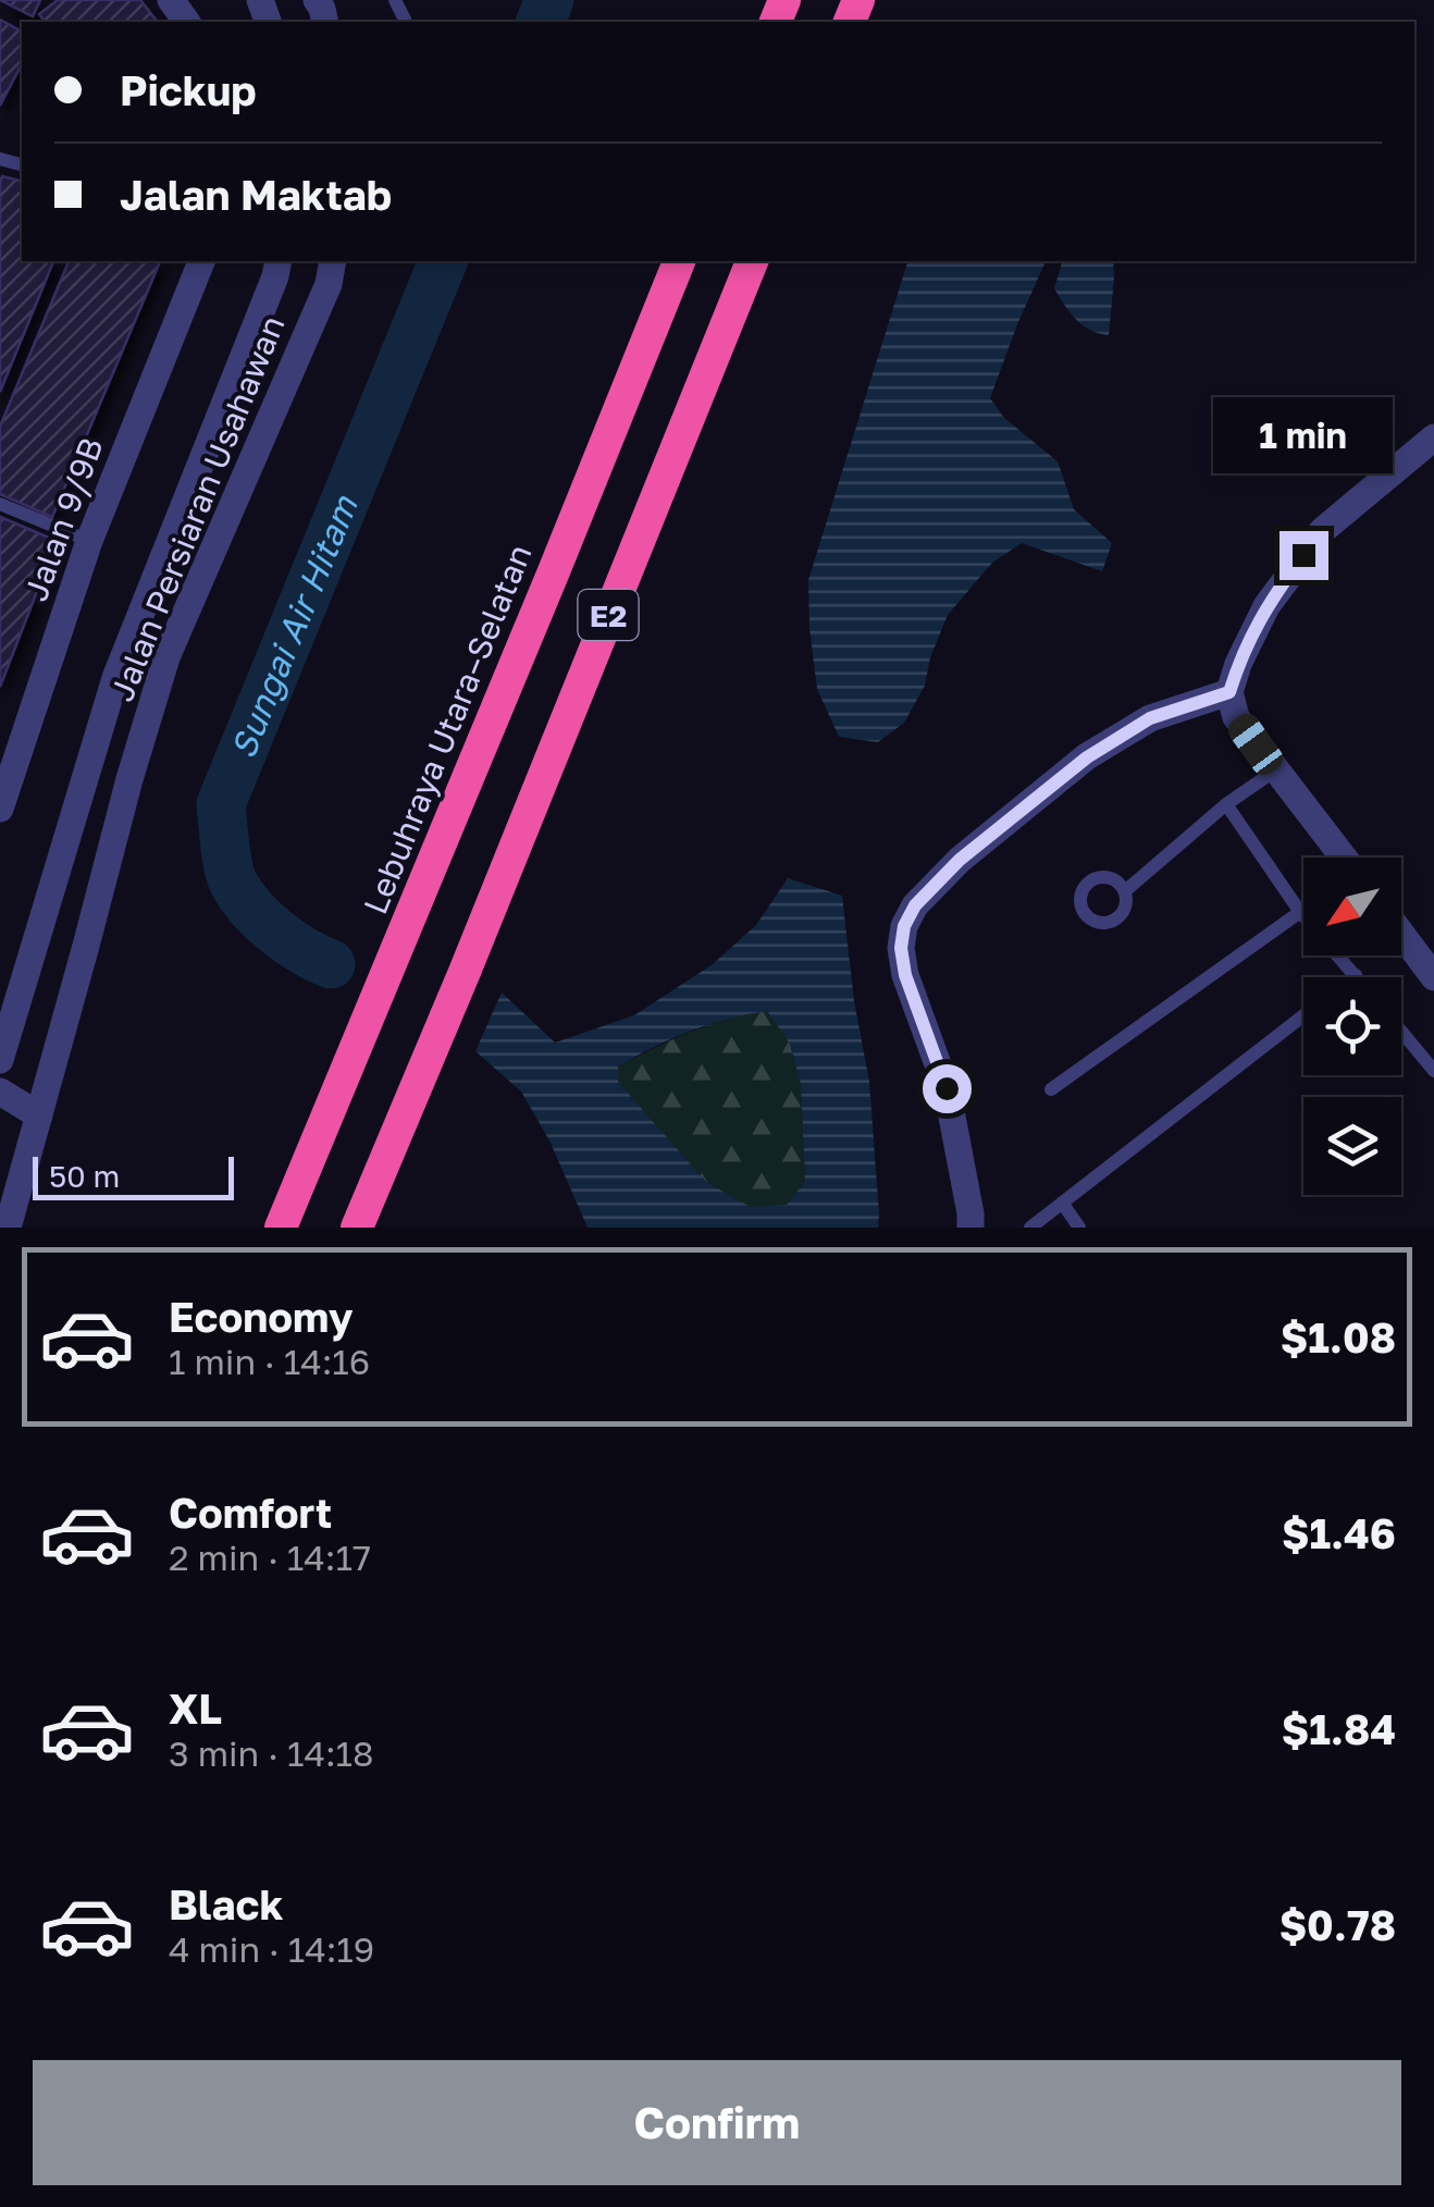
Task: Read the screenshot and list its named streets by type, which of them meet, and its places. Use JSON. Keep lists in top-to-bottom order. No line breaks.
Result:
{"streets":{"highway":["E2","Lebuhraya Utara–Selatan"],"street":["Jalan Persiaran Usahawan","Jalan 9/9B"]},"water":["Sungai Air Hitam"],"scale_bar":"50 m","north":"bottom left","page":{"banner":["Pickup","Jalan Maktab"],"bubble":"1 min","scale":"50 m","list":[{"name":"Economy","note":"1 min · 14:16","value":"$1.08"},{"name":"Comfort","note":"2 min · 14:17","value":"$1.46"},{"name":"XL","note":"3 min · 14:18","value":"$1.84"},{"name":"Black","note":"4 min · 14:19","value":"$0.78"}],"buttons":"Confirm"}}
